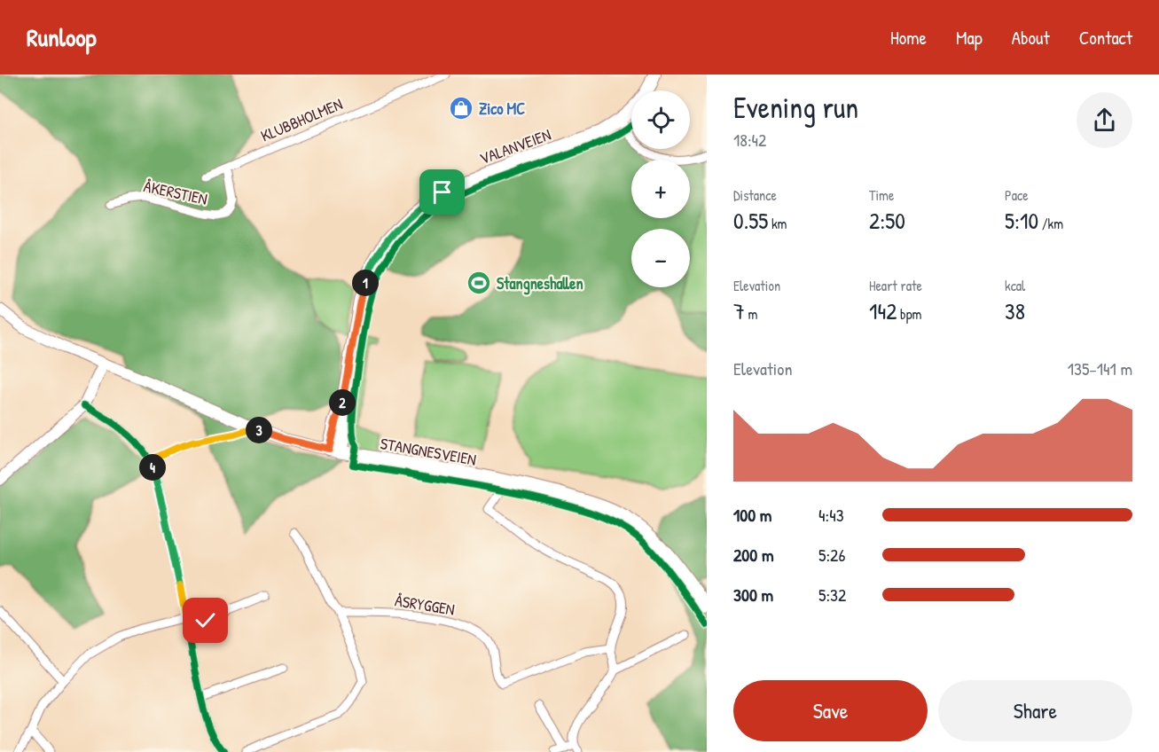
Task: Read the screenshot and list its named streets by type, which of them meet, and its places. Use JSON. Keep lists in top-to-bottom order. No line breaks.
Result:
{"streets":{"main road":["VALANVEIEN","STANGNESVEIEN"],"street":["KLUBBHOLMEN","ÅKERSTIEN","ÅSRYGGEN"]},"crossings":[["KLUBBHOLMEN","ÅKERSTIEN"],["VALANVEIEN","STANGNESVEIEN"]],"places":{"shop":["Zico MC"],"sports":["Stangneshallen"]},"page":{"header":"Runloop","nav":["Home","Map","About","Contact"],"heading":["Evening run","18:42"],"map_buttons":["+","−"],"stats":[["Distance","0.55 km"],["Time","2:50"],["Pace","5:10 /km"],["Elevation","7 m"],["Heart rate","142 bpm"],["kcal","38"]],"pins":["1","2","3","4"],"chart":["Elevation","135–141 m"],"list":[{"name":"100 m","note":"4:43"},{"name":"200 m","note":"5:26"},{"name":"300 m","note":"5:32"}],"buttons":["Save","Share"]}}
